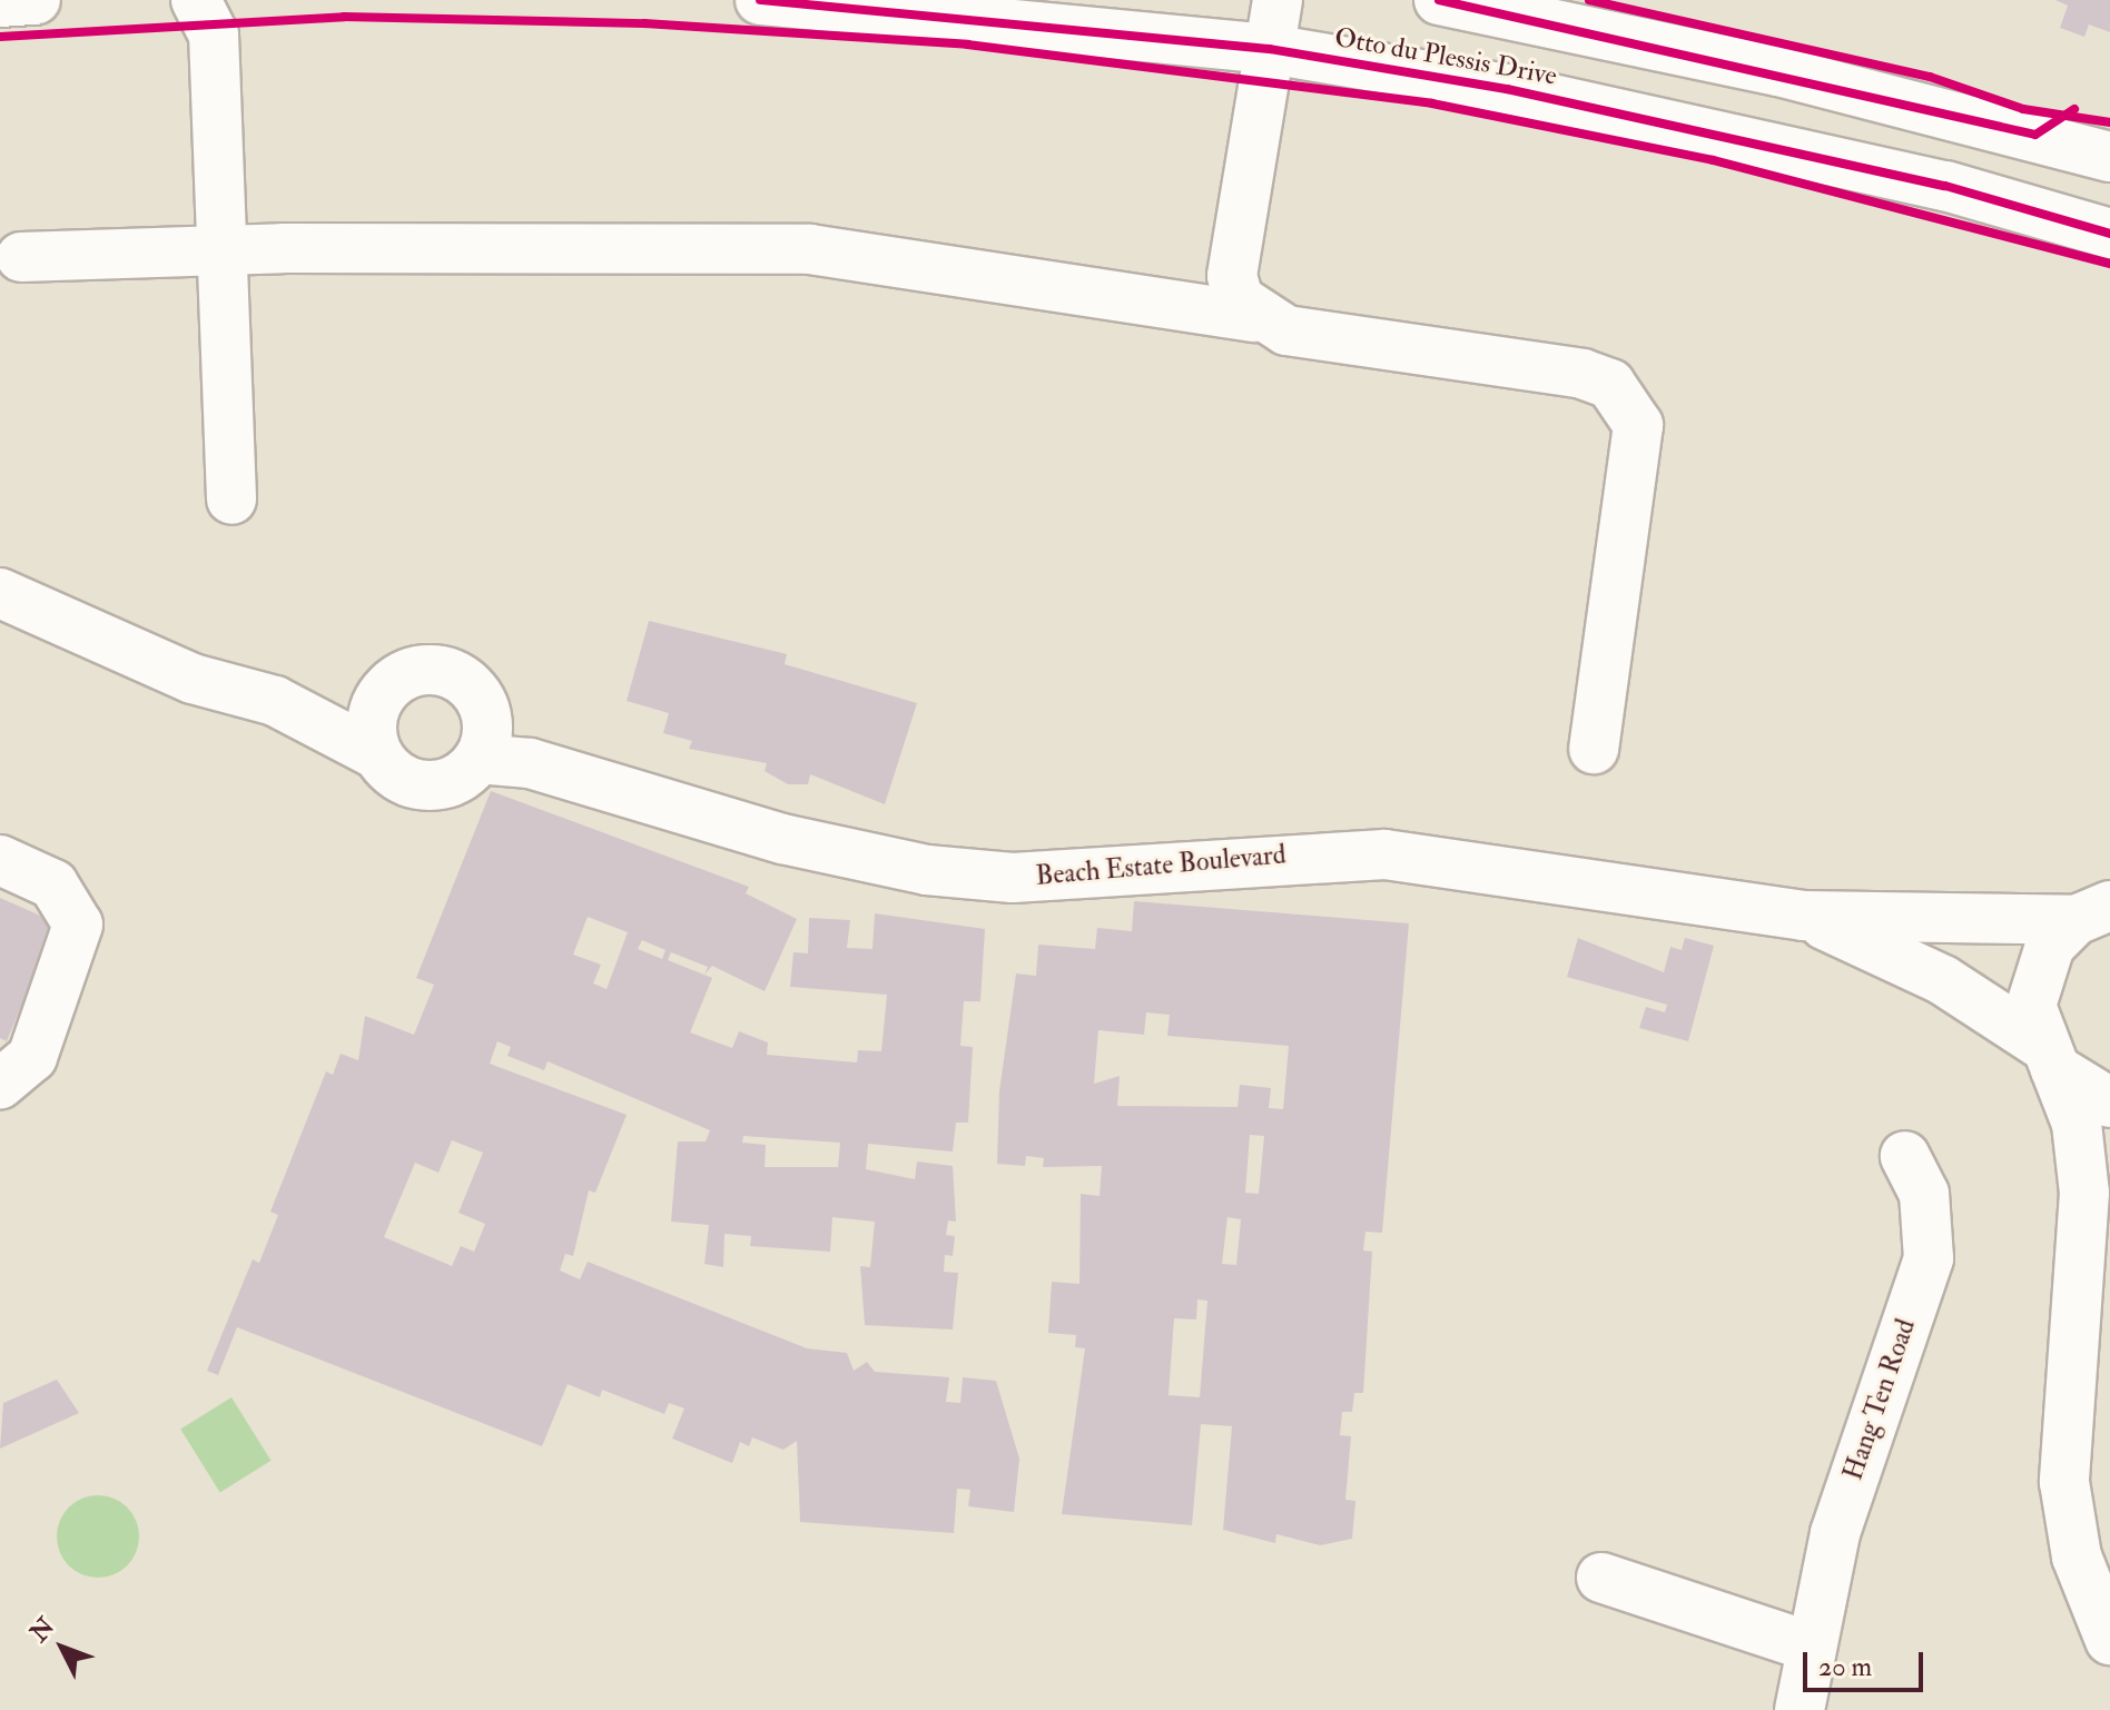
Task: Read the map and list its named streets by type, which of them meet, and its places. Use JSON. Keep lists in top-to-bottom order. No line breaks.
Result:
{"streets":{"street":["Otto du Plessis Drive","Beach Estate Boulevard","Hang Ten Road"]},"scale_bar":"20 m","north":"top left"}
